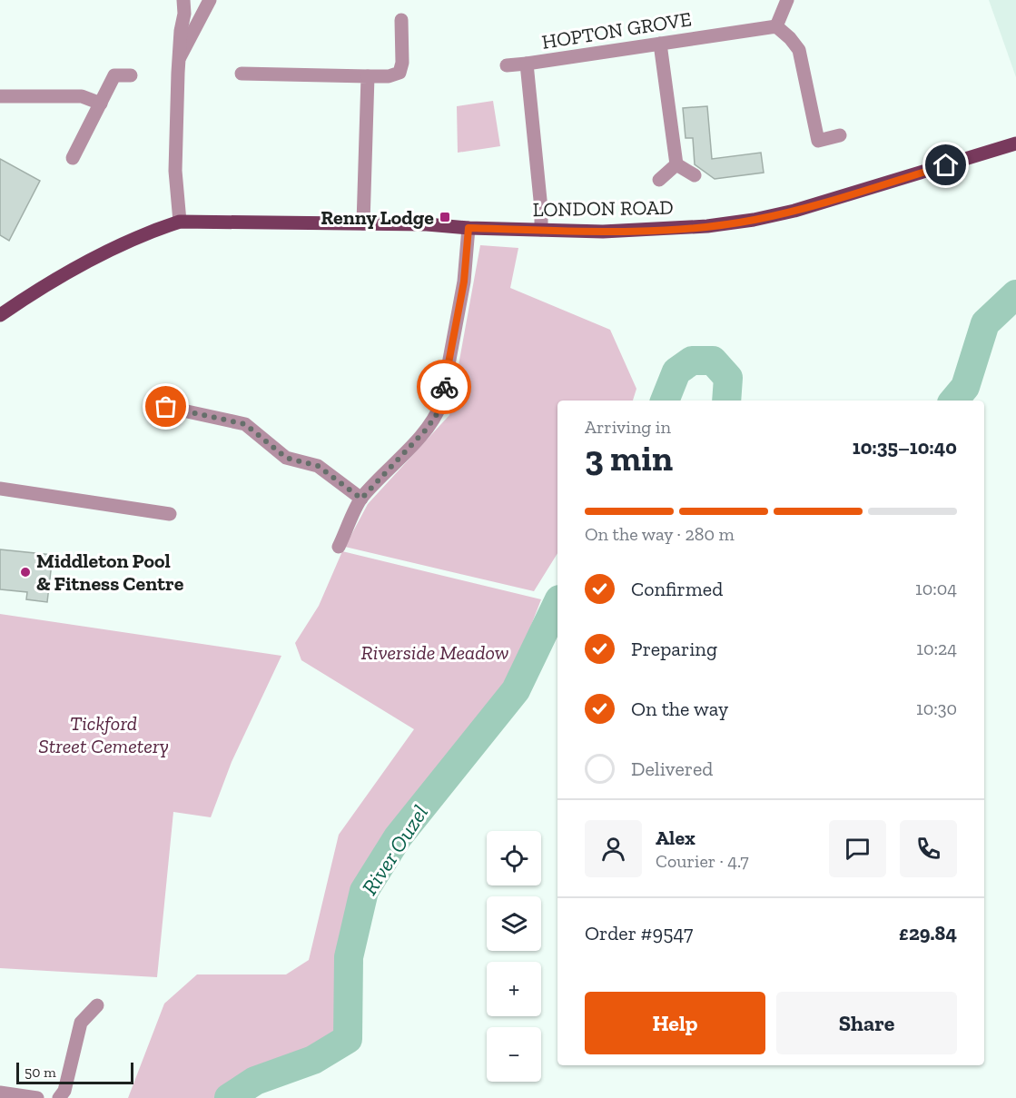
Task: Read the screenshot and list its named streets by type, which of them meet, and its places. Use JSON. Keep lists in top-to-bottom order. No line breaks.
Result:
{"streets":{"main road":["LONDON ROAD"],"street":["HOPTON GROVE"]},"crossings":[["HOPTON GROVE","LONDON ROAD"]],"water":["River Ouzel"],"parks":["Riverside Meadow","Tickford Street Cemetery"],"places":{"transit":["Renny Lodge"],"other":["Middleton Pool & Fitness Centre"]},"scale_bar":"50 m","page":{"heading":["3 min","Arriving in","10:35–10:40"],"panel":["Alex","Courier · 4.7","Order #9547","£29.84"],"bar":"On the way · 280 m","list":[["Confirmed","10:04"],["Preparing","10:24"],["On the way","10:30"],"Delivered"],"map_buttons":["+","−"],"buttons":["Help","Share"],"scale":"50 m"}}
